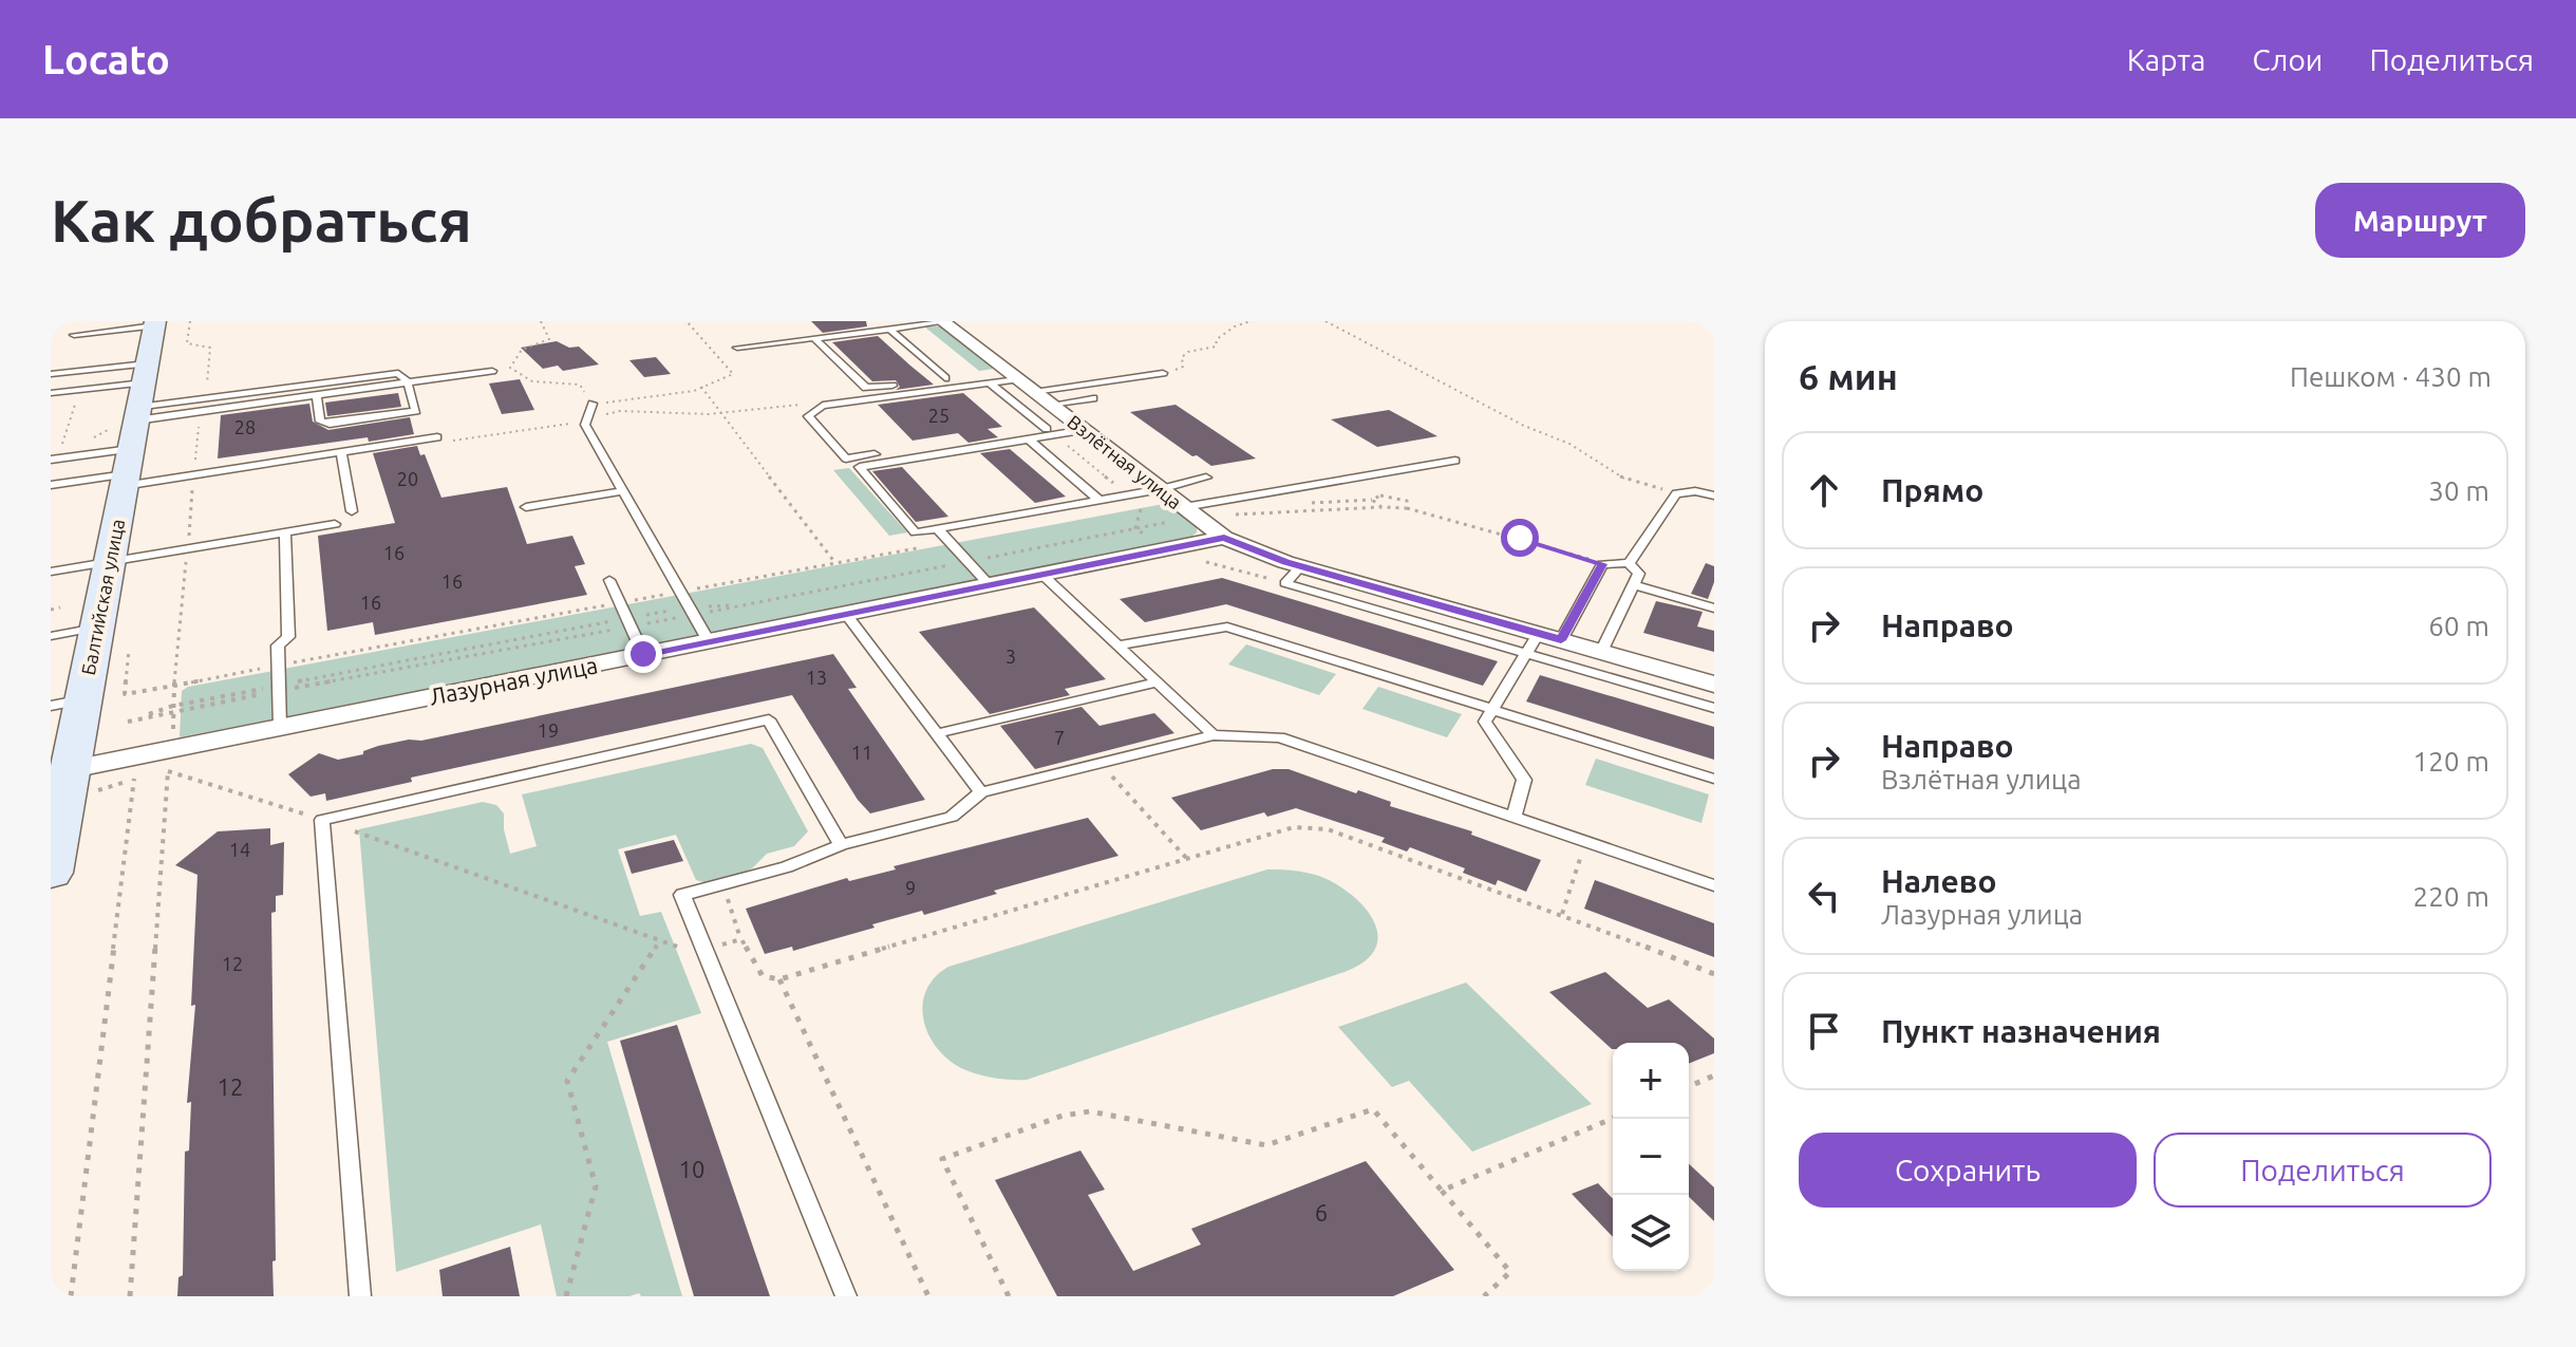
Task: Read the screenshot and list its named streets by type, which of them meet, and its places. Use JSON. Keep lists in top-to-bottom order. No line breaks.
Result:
{"streets":{"main road":["Балтийская улица"],"street":["Взлётная улица","Лазурная улица"]},"crossings":[["Взлётная улица","Лазурная улица"],["Балтийская улица","Лазурная улица"]],"house_numbers":["25","28","20","16","16","16","3","13","19","7","11","14","9","12","12","10","6"],"page":{"header":"Locato","nav":["Карта","Слои","Поделиться"],"buttons":["Маршрут",["Сохранить","Поделиться"]],"title":"Как добраться","heading":["6 мин","Пешком · 430 m"],"list":[["Прямо","30 m"],["Направо","60 m"],["Направо","Взлётная улица","120 m"],["Налево","Лазурная улица","220 m"],"Пункт назначения"],"map_buttons":["+","−"]}}
